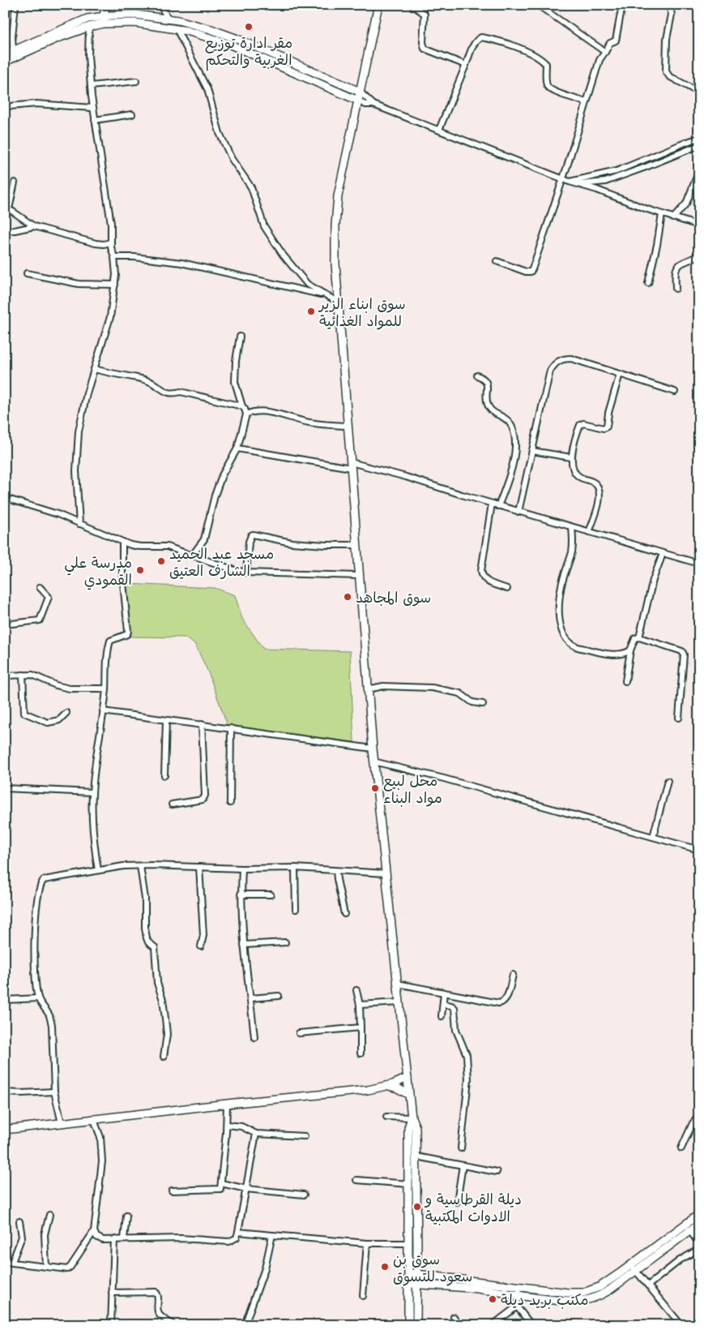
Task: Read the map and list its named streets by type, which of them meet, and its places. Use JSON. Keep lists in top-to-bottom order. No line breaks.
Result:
{"places":["مقر ادارة توزيع الغربية والتحكم","سوق ابناء الزير للمواد الغذائية","مسجد عبد الحميد الشارف العتيق","مدرسة علي القمودي","سوق المجاهد","محل لبيع مواد البناء","ديلة القرطاسية و الادوات المكتبية","سوق بن سعود للتسوق","مكتب بريد ديلة"]}
